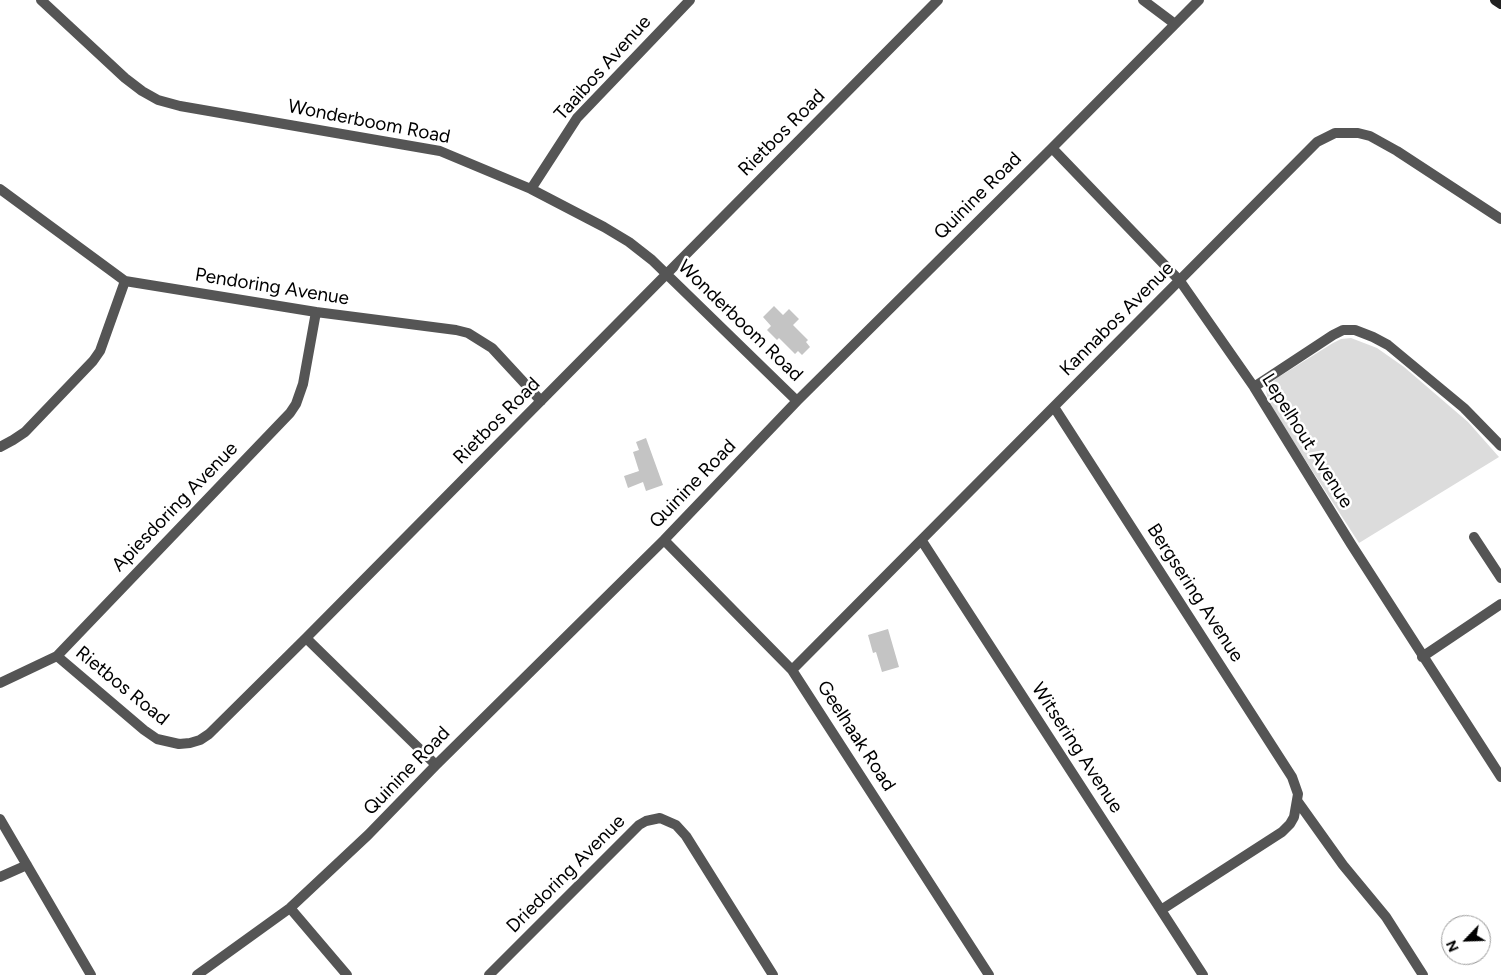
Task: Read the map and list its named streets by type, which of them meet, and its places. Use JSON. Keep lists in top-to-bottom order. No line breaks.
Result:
{"streets":{"street":["Taaibos Avenue","Wonderboom Road","Rietbos Road","Quinine Road","Pendoring Avenue","Kannabos Avenue","Lepelhout Avenue","Apiesdoring Avenue","Bergsering Avenue","Geelhaak Road","Witsering Avenue","Driedoring Avenue"]},"crossings":[["Taaibos Avenue","Wonderboom Road"],["Wonderboom Road","Rietbos Road"],["Wonderboom Road","Quinine Road"],["Rietbos Road","Pendoring Avenue"],["Rietbos Road","Apiesdoring Avenue"],["Quinine Road","Lepelhout Avenue"],["Quinine Road","Geelhaak Road"],["Pendoring Avenue","Apiesdoring Avenue"],["Kannabos Avenue","Lepelhout Avenue"],["Kannabos Avenue","Bergsering Avenue"],["Kannabos Avenue","Geelhaak Road"],["Kannabos Avenue","Witsering Avenue"]],"north":"bottom left"}
